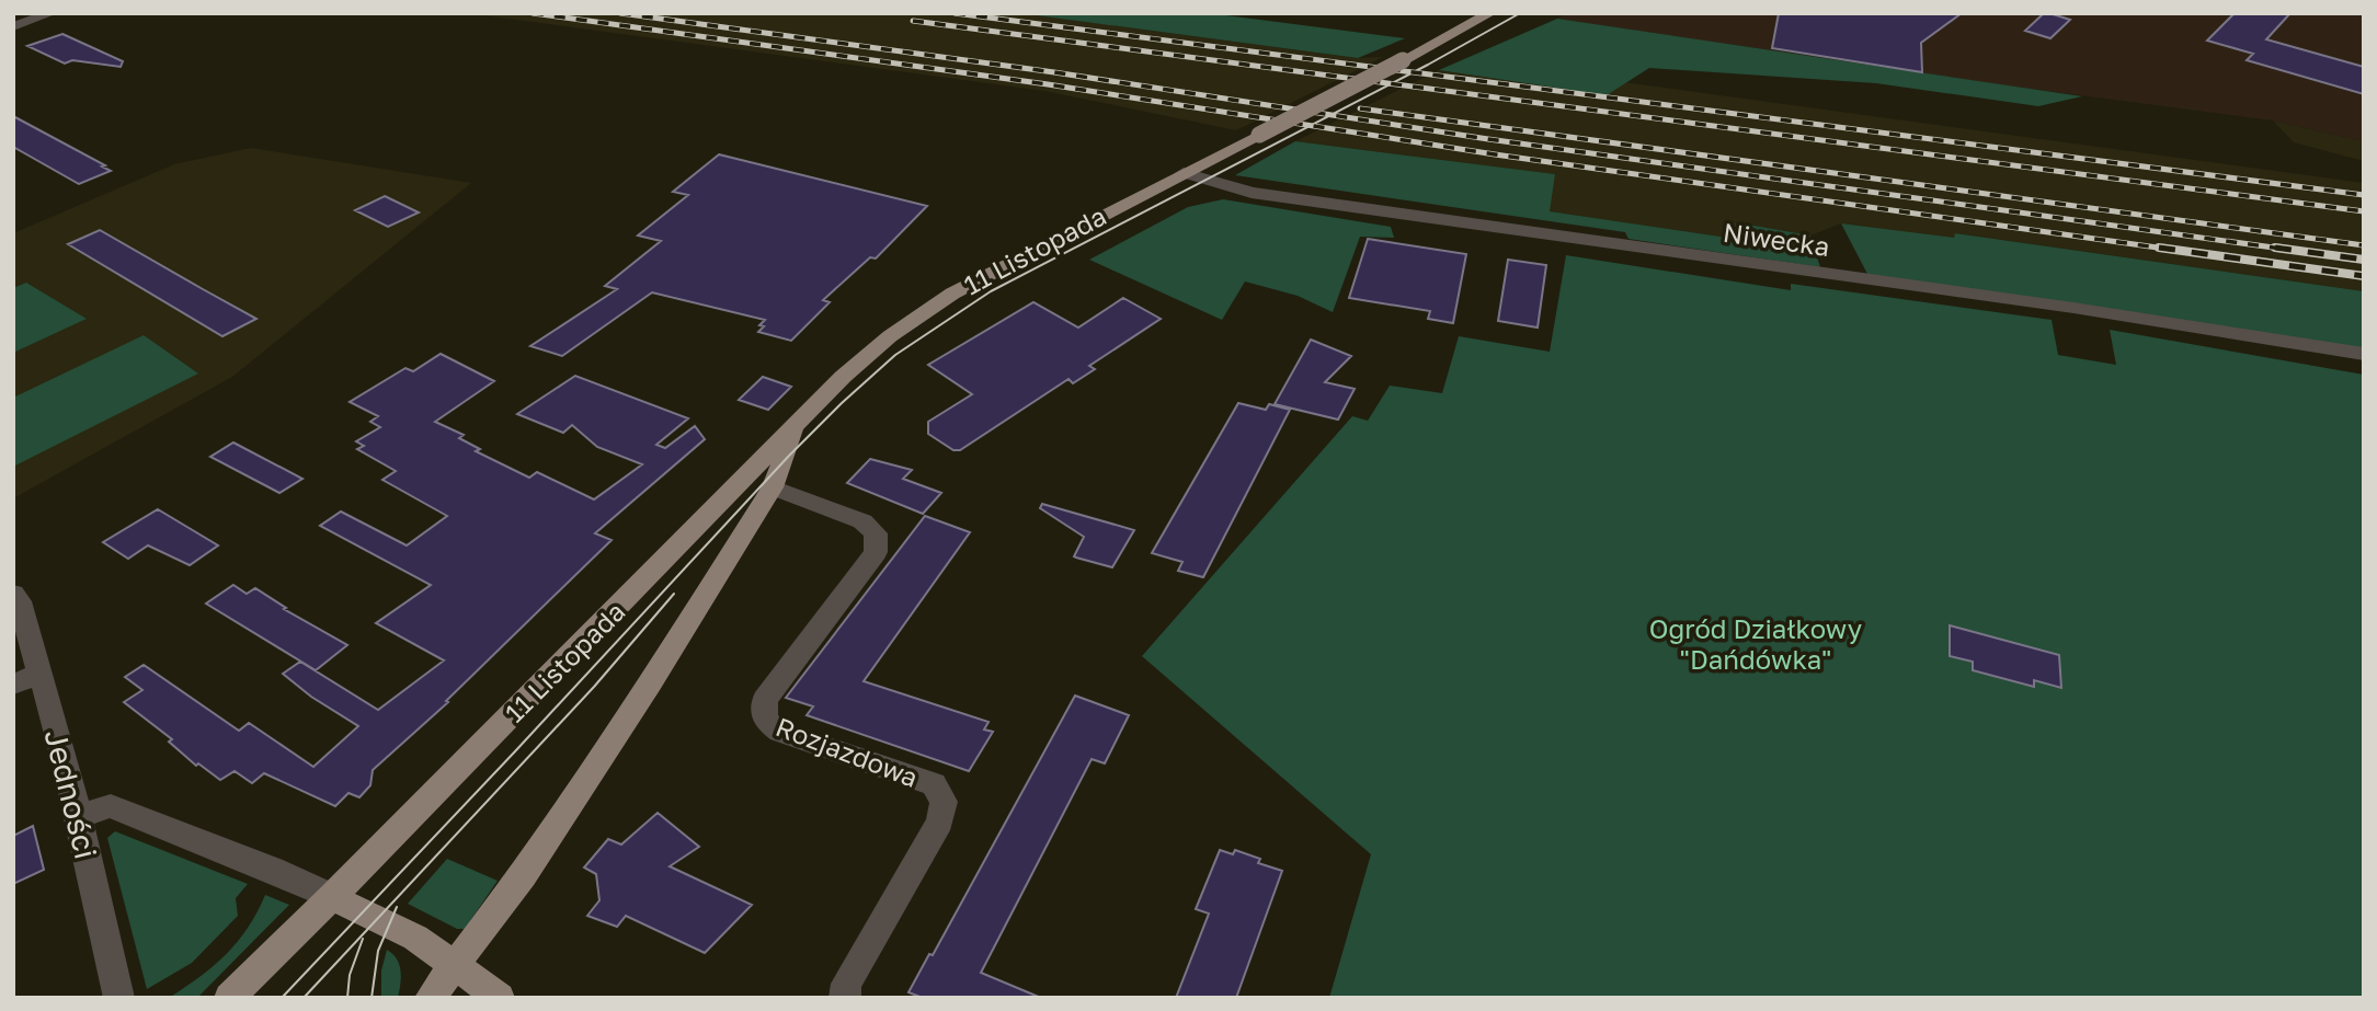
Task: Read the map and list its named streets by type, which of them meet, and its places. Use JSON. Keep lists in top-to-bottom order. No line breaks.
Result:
{"streets":{"main road":["11 Listopada"],"street":["Niwecka","Rozjazdowa","Jedności"]},"crossings":[["Niwecka","11 Listopada"],["11 Listopada","Rozjazdowa"]],"parks":["Ogród Działkowy \"Dańdówka\""]}
